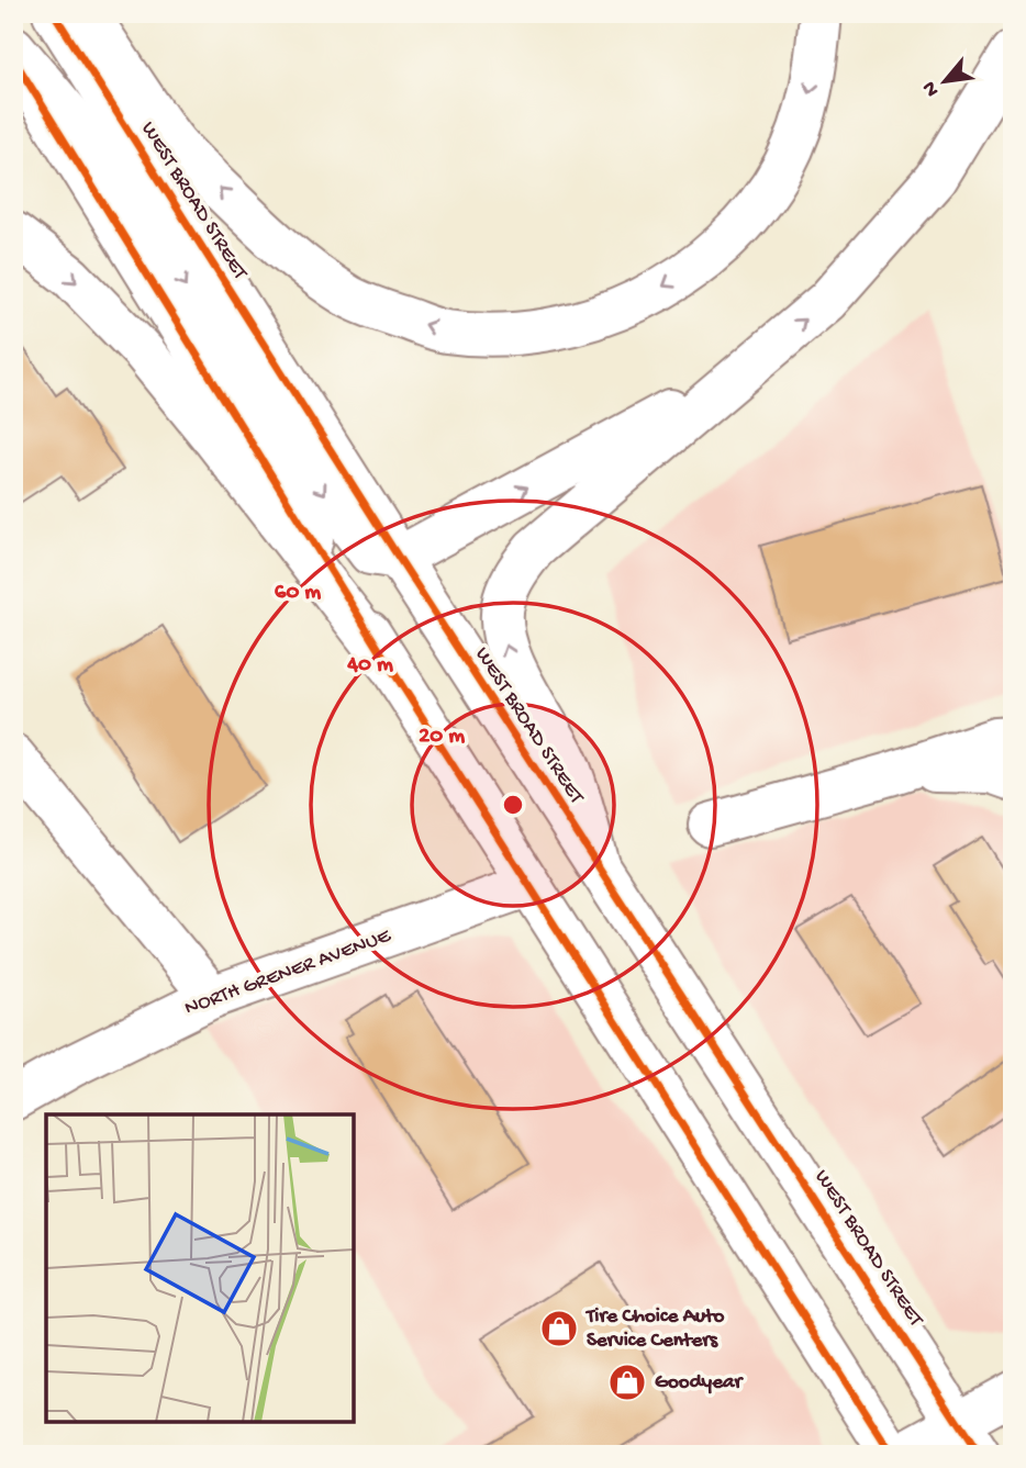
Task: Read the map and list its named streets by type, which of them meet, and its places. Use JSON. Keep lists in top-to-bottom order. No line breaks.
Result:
{"streets":{"main road":["WEST BROAD STREET","NORTH GRENER AVENUE"]},"places":{"shop":["Tire Choice Auto Service Centers","Goodyear"]},"north":"bottom left","rings":["60 m","40 m","20 m"]}
